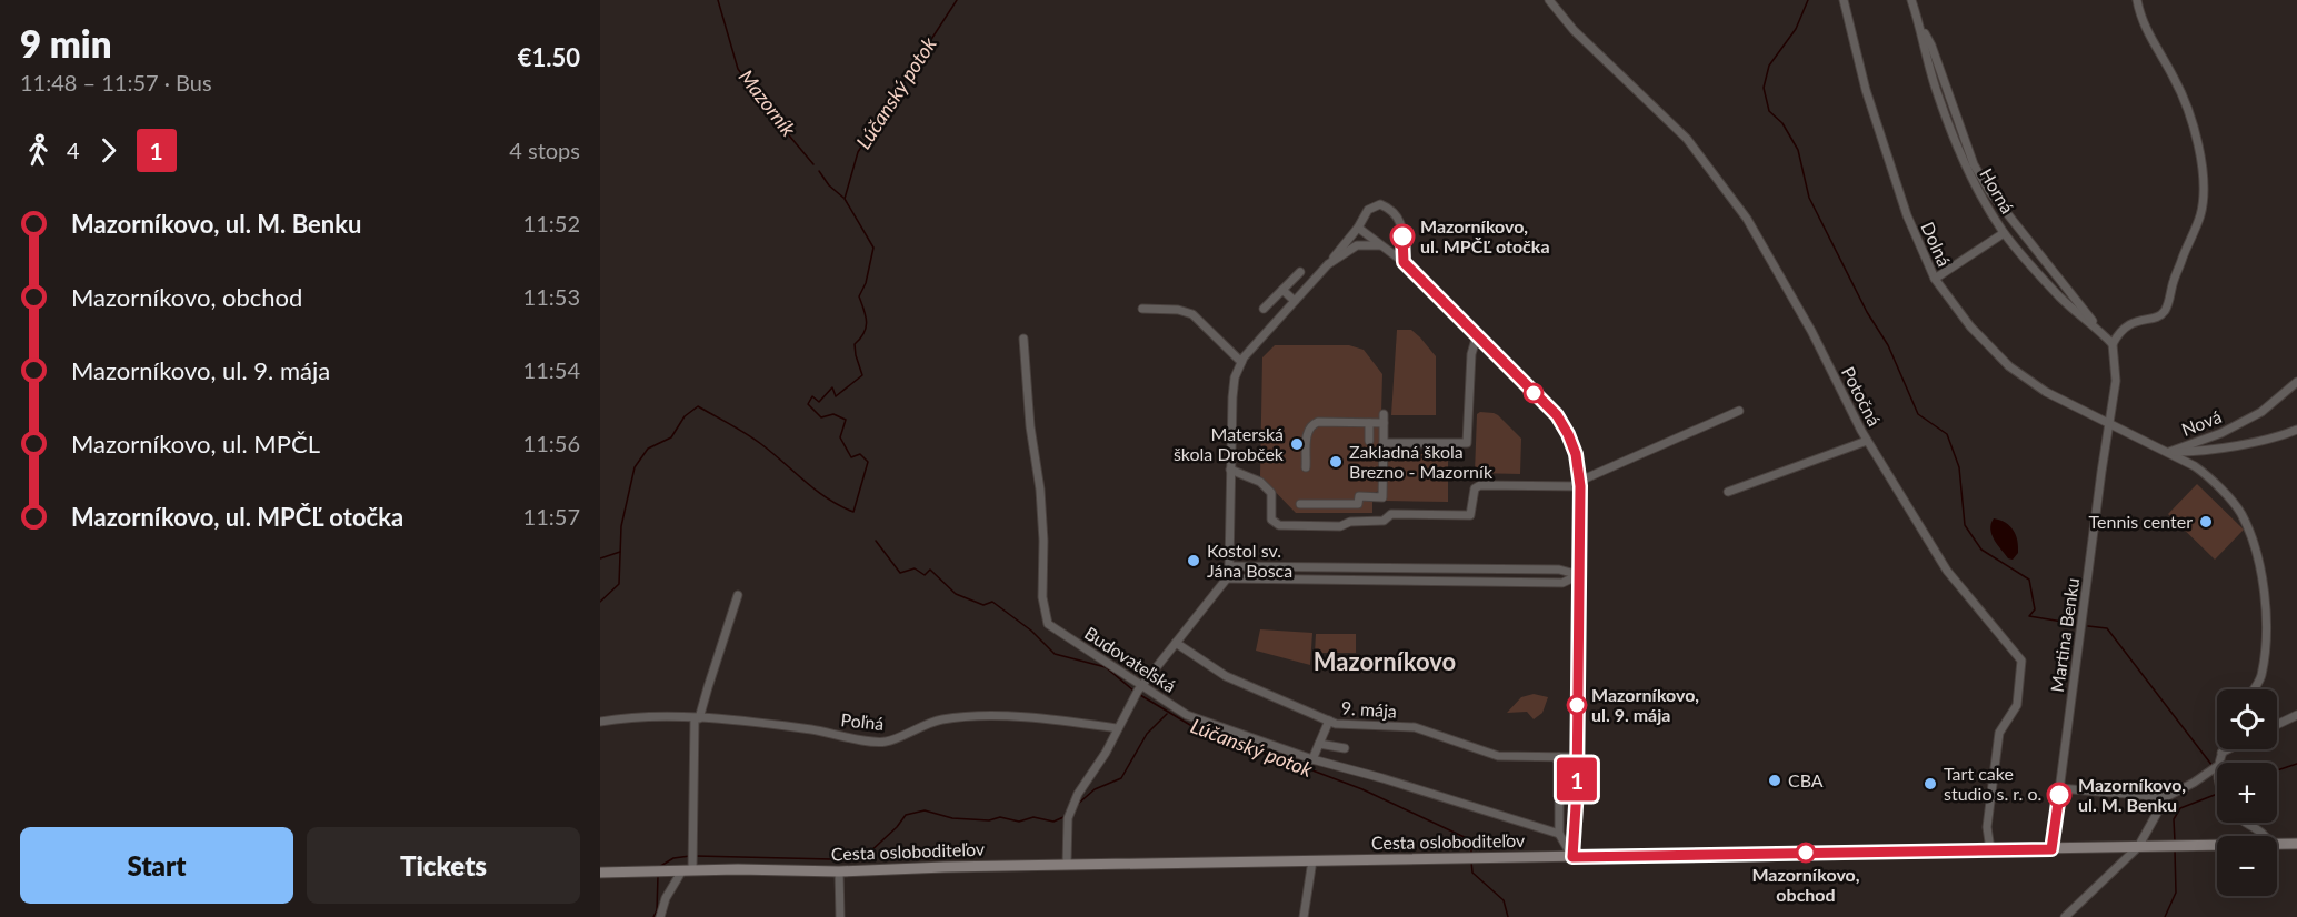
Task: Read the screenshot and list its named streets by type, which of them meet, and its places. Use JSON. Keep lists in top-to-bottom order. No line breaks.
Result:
{"streets":{"main road":["Cesta osloboditeľov"],"street":["Horná","Dolná","Potočná","Nová","Martina Benku","Budovateľská","9. mája","Poľná"]},"crossings":[["Dolná","Nová"],["Dolná","Martina Benku"],["Potočná","Cesta osloboditeľov"],["Nová","Martina Benku"],["Martina Benku","Cesta osloboditeľov"]],"districts":["Mazorníkovo"],"water":["Lúčanský potok","Mazorník"],"places":["Mazorníkovo, ul. MPČĽ otočka","Materská škola Drobček","Zakladná škola Brezno - Mazorník","Tennis center","Kostol sv. Jána Bosca","Mazorníkovo, ul. 9. mája","CBA","Tart cake studio s. r. o.","Mazorníkovo, ul. M. Benku","Mazorníkovo, obchod"],"lines":["bus line 1"],"page":{"heading":["9 min","11:48 – 11:57 · Bus","€1.50"],"on_map":"1","legs":["4","1","4 stops"],"list":[{"name":"Mazorníkovo, ul. M. Benku","value":"11:52"},{"name":"Mazorníkovo, obchod","value":"11:53"},{"name":"Mazorníkovo, ul. 9. mája","value":"11:54"},{"name":"Mazorníkovo, ul. MPČL","value":"11:56"},{"name":"Mazorníkovo, ul. MPČĽ otočka","value":"11:57"}],"map_buttons":["+","−"],"buttons":["Start","Tickets"]}}
